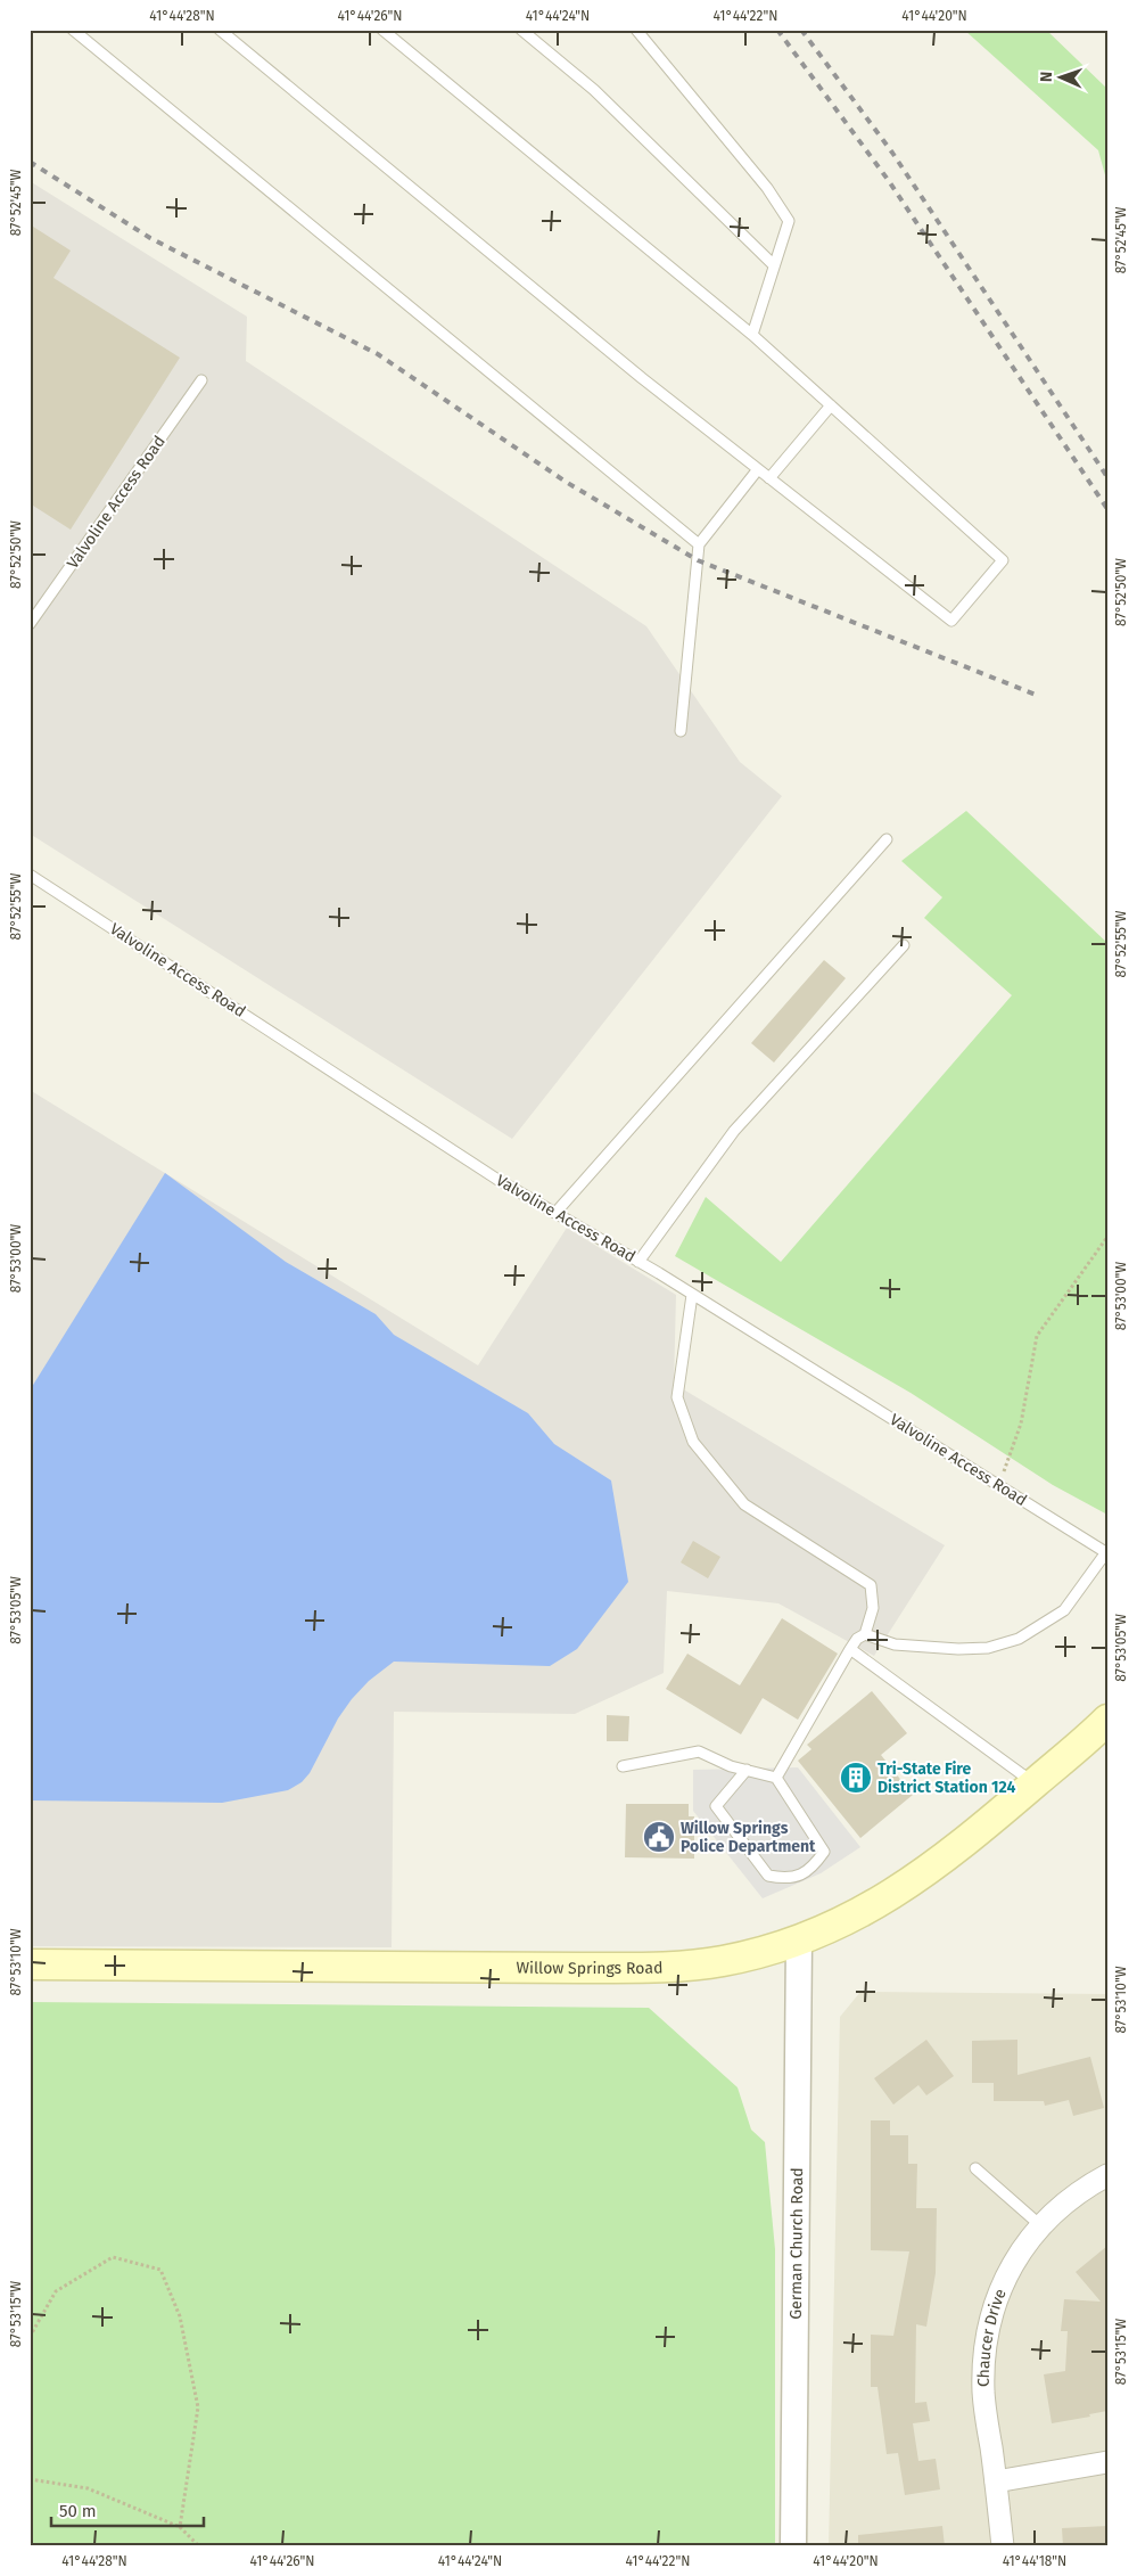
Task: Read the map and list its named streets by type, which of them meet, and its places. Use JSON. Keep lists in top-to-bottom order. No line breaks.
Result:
{"streets":{"main road":["Willow Springs Road"],"street":["German Church Road","Chaucer Drive"],"lane":["Valvoline Access Road"]},"crossings":[["Willow Springs Road","German Church Road"]],"places":{"building":["Tri-State Fire District Station 124"],"public building":["Willow Springs Police Department"]},"scale_bar":"50 m","north":"left","coordinates":["41°44'28\"N","41°44'26\"N","41°44'24\"N","41°44'22\"N","41°44'20\"N","87°52'45\"W","87°52'50\"W","87°52'55\"W","87°53'00\"W","87°53'05\"W","87°53'10\"W","87°53'15\"W","41°44'18\"N"]}
